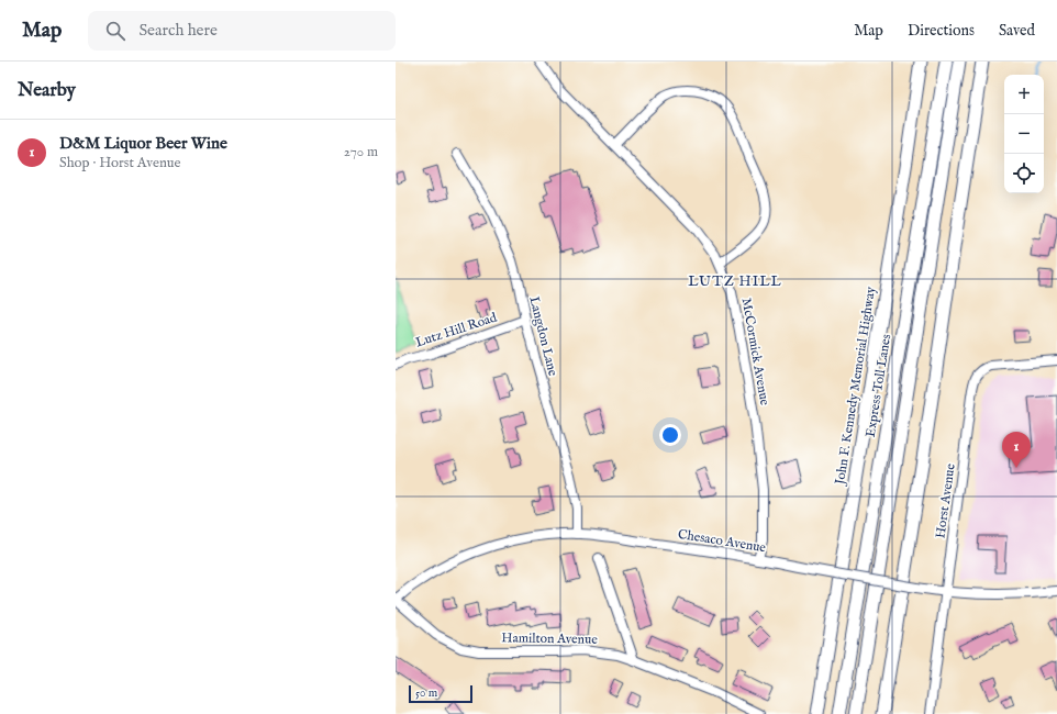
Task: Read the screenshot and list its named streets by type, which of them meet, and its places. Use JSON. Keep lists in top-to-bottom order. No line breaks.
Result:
{"streets":{"highway":["John F. Kennedy Memorial Highway","Express Toll Lanes"],"street":["Lutz Hill Road","Langdon Lane","McCormick Avenue","Horst Avenue","Chesaco Avenue","Hamilton Avenue"]},"crossings":[["Lutz Hill Road","Langdon Lane"],["Langdon Lane","Chesaco Avenue"],["McCormick Avenue","Chesaco Avenue"],["Horst Avenue","Chesaco Avenue"],["Chesaco Avenue","Hamilton Avenue"]],"districts":["LUTZ HILL"],"scale_bar":"50 m","page":{"header":"Map","search":"Search here","nav":["Map","Directions","Saved"],"heading":"Nearby","map_buttons":["+","−"],"list":[{"mark":"1","name":"D&M Liquor Beer Wine","note":"Shop · Horst Avenue","value":"270 m"}],"pins":"1","scale":"50 m"}}
